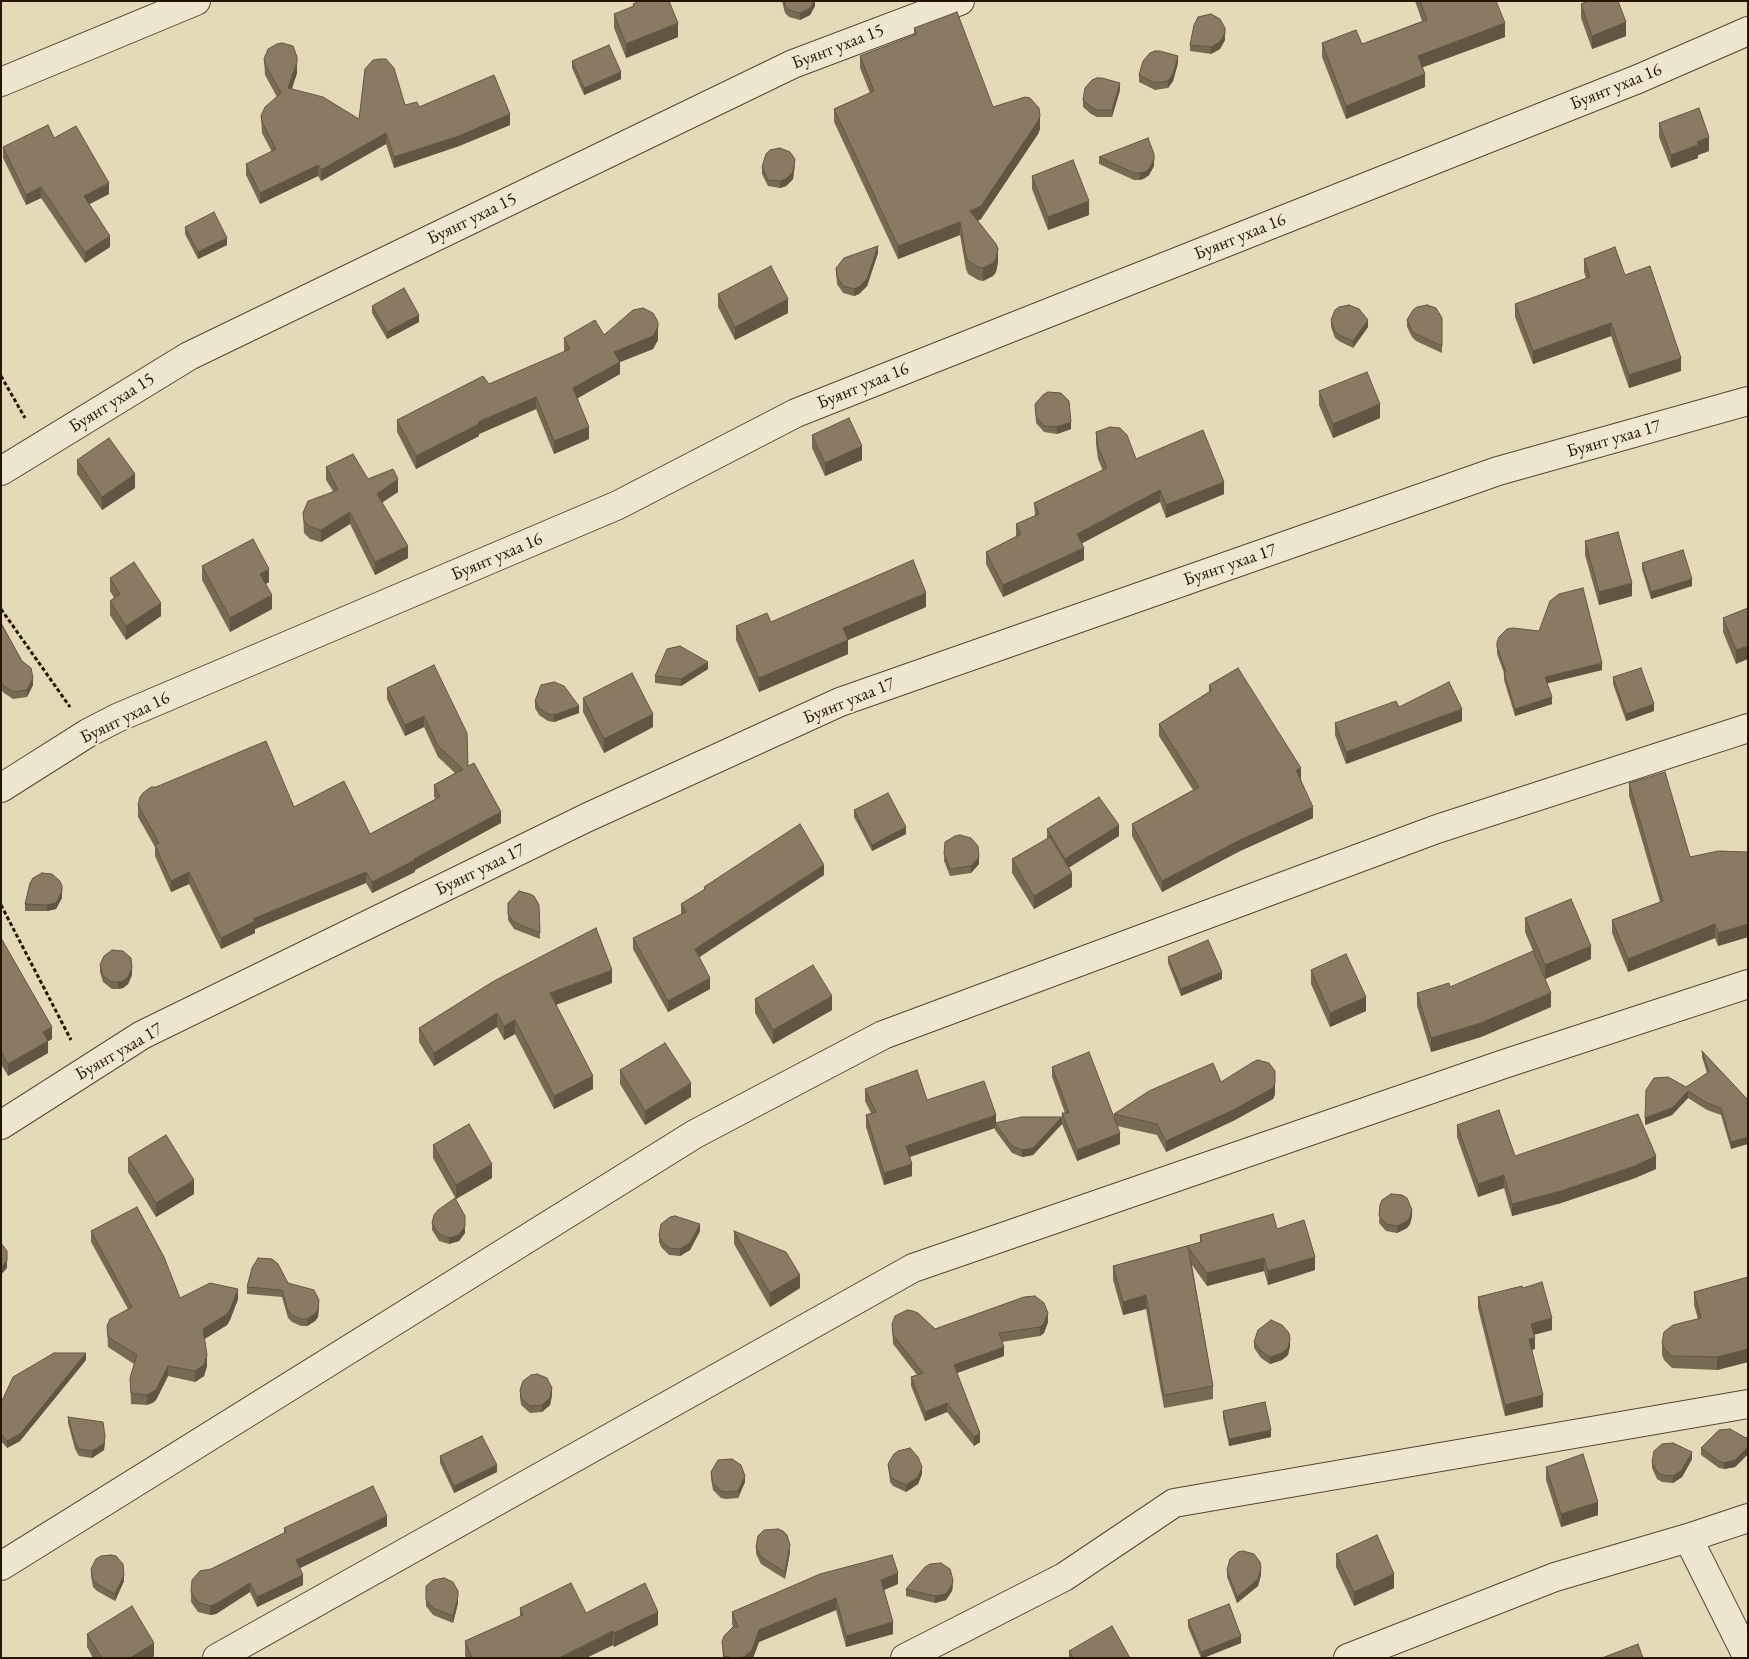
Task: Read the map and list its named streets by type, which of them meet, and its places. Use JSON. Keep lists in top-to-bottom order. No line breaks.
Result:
{"streets":{"street":["Буянт ухаа 15","Буянт ухаа 16","Буянт ухаа 17"]}}
